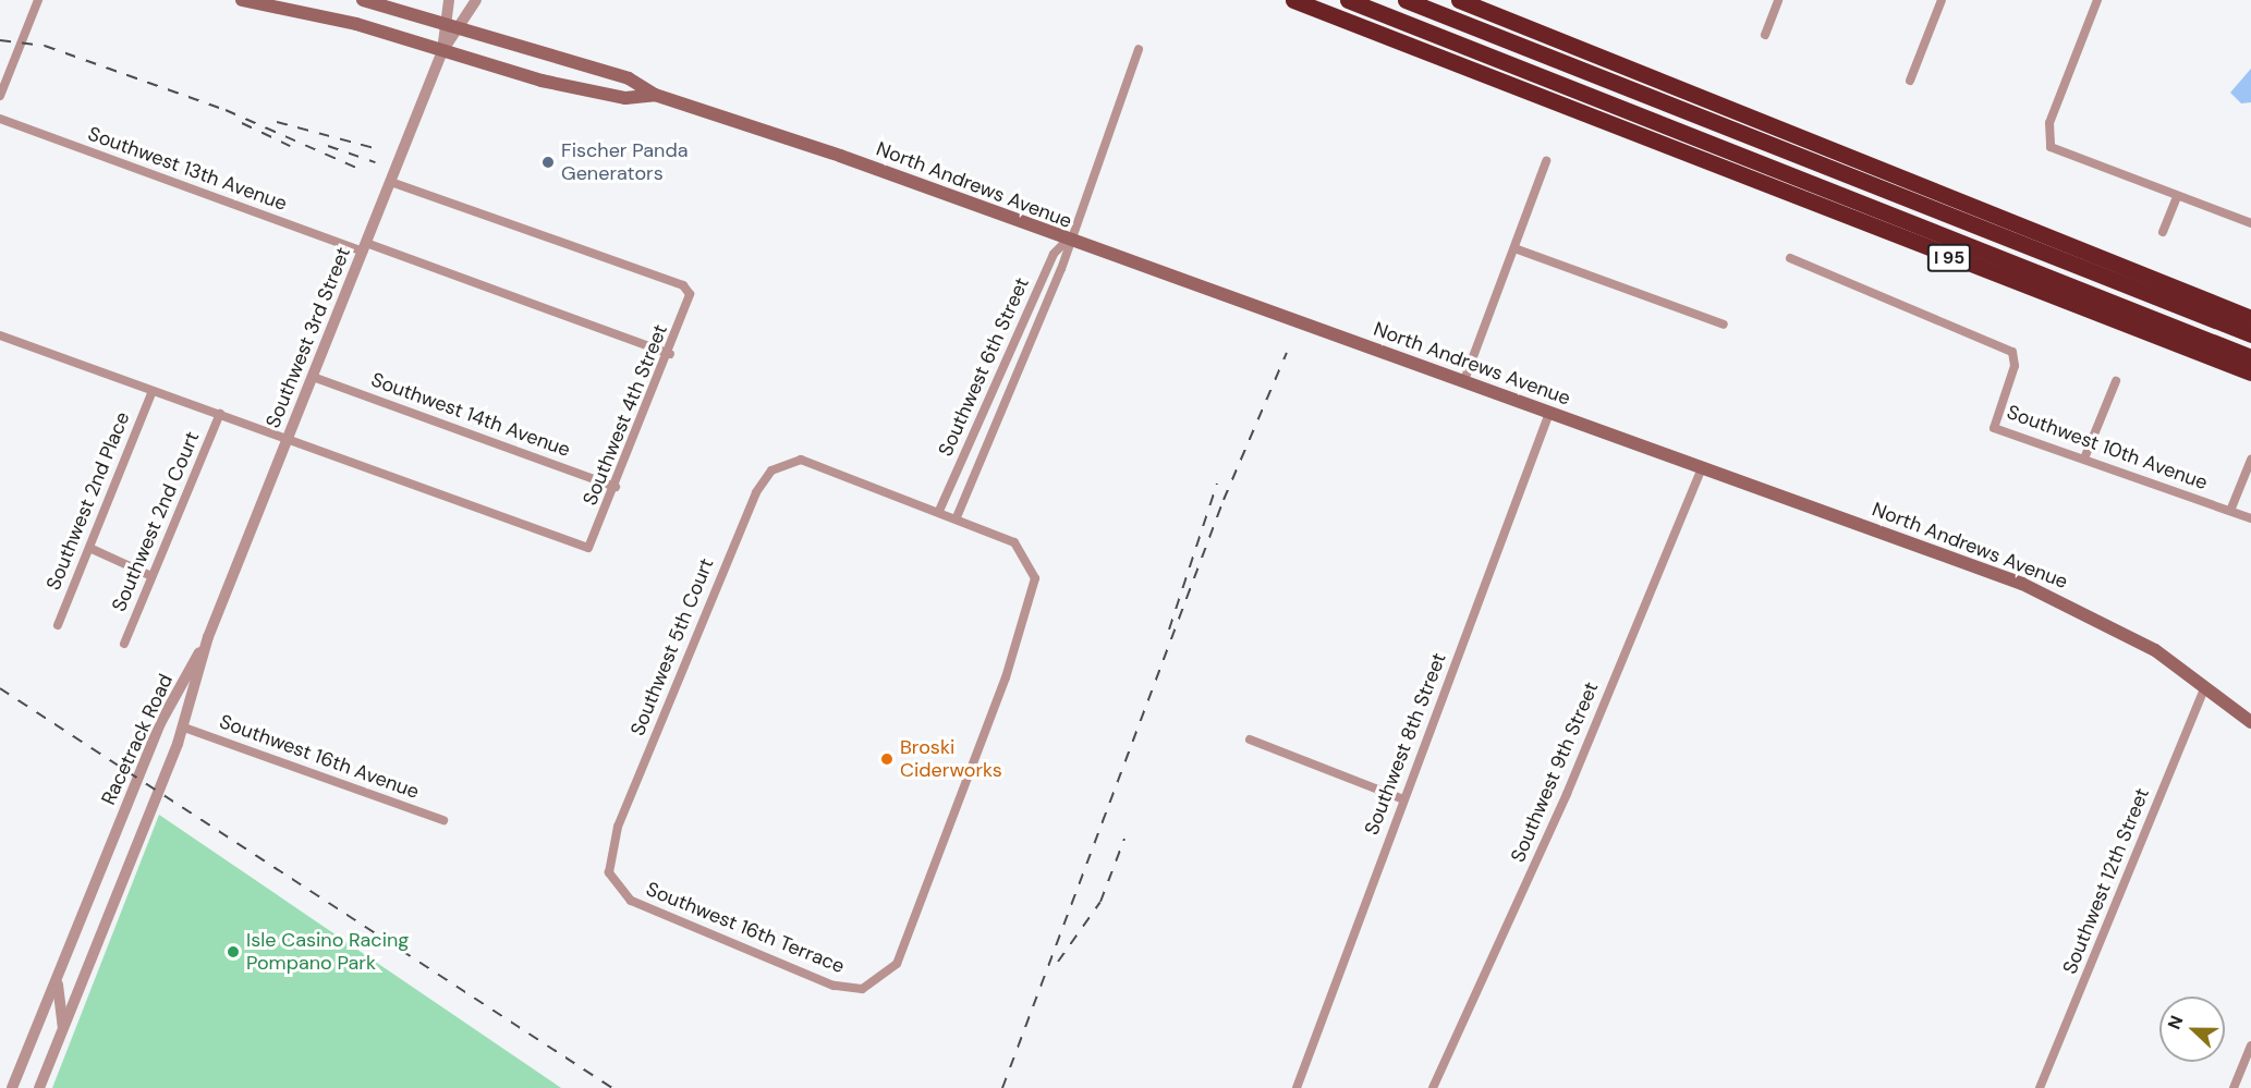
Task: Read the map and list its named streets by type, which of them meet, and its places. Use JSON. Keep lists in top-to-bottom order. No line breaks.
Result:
{"streets":{"highway":["I 95"],"main road":["North Andrews Avenue"],"street":["Southwest 13th Avenue","Southwest 3rd Street","Southwest 6th Street","Southwest 14th Avenue","Southwest 4th Street","Southwest 10th Avenue","Southwest 2nd Place","Southwest 2nd Court","Southwest 5th Court","Racetrack Road","Southwest 8th Street","Southwest 16th Avenue","Southwest 9th Street","Southwest 12th Street","Southwest 16th Terrace"]},"crossings":[["Southwest 13th Avenue","Southwest 3rd Street"],["Southwest 13th Avenue","Southwest 4th Street"],["North Andrews Avenue","Southwest 3rd Street"],["North Andrews Avenue","Southwest 6th Street"],["North Andrews Avenue","Southwest 8th Street"],["North Andrews Avenue","Southwest 9th Street"],["North Andrews Avenue","Southwest 12th Street"],["Southwest 3rd Street","Southwest 14th Avenue"],["Southwest 3rd Street","Southwest 4th Street"],["Southwest 3rd Street","Racetrack Road"],["Southwest 6th Street","Southwest 5th Court"],["Southwest 6th Street","Southwest 16th Terrace"],["Southwest 14th Avenue","Southwest 4th Street"],["Southwest 5th Court","Southwest 16th Terrace"],["Racetrack Road","Southwest 16th Avenue"]],"places":["Fischer Panda Generators","Broski Ciderworks","Isle Casino Racing Pompano Park"],"north":"left"}
